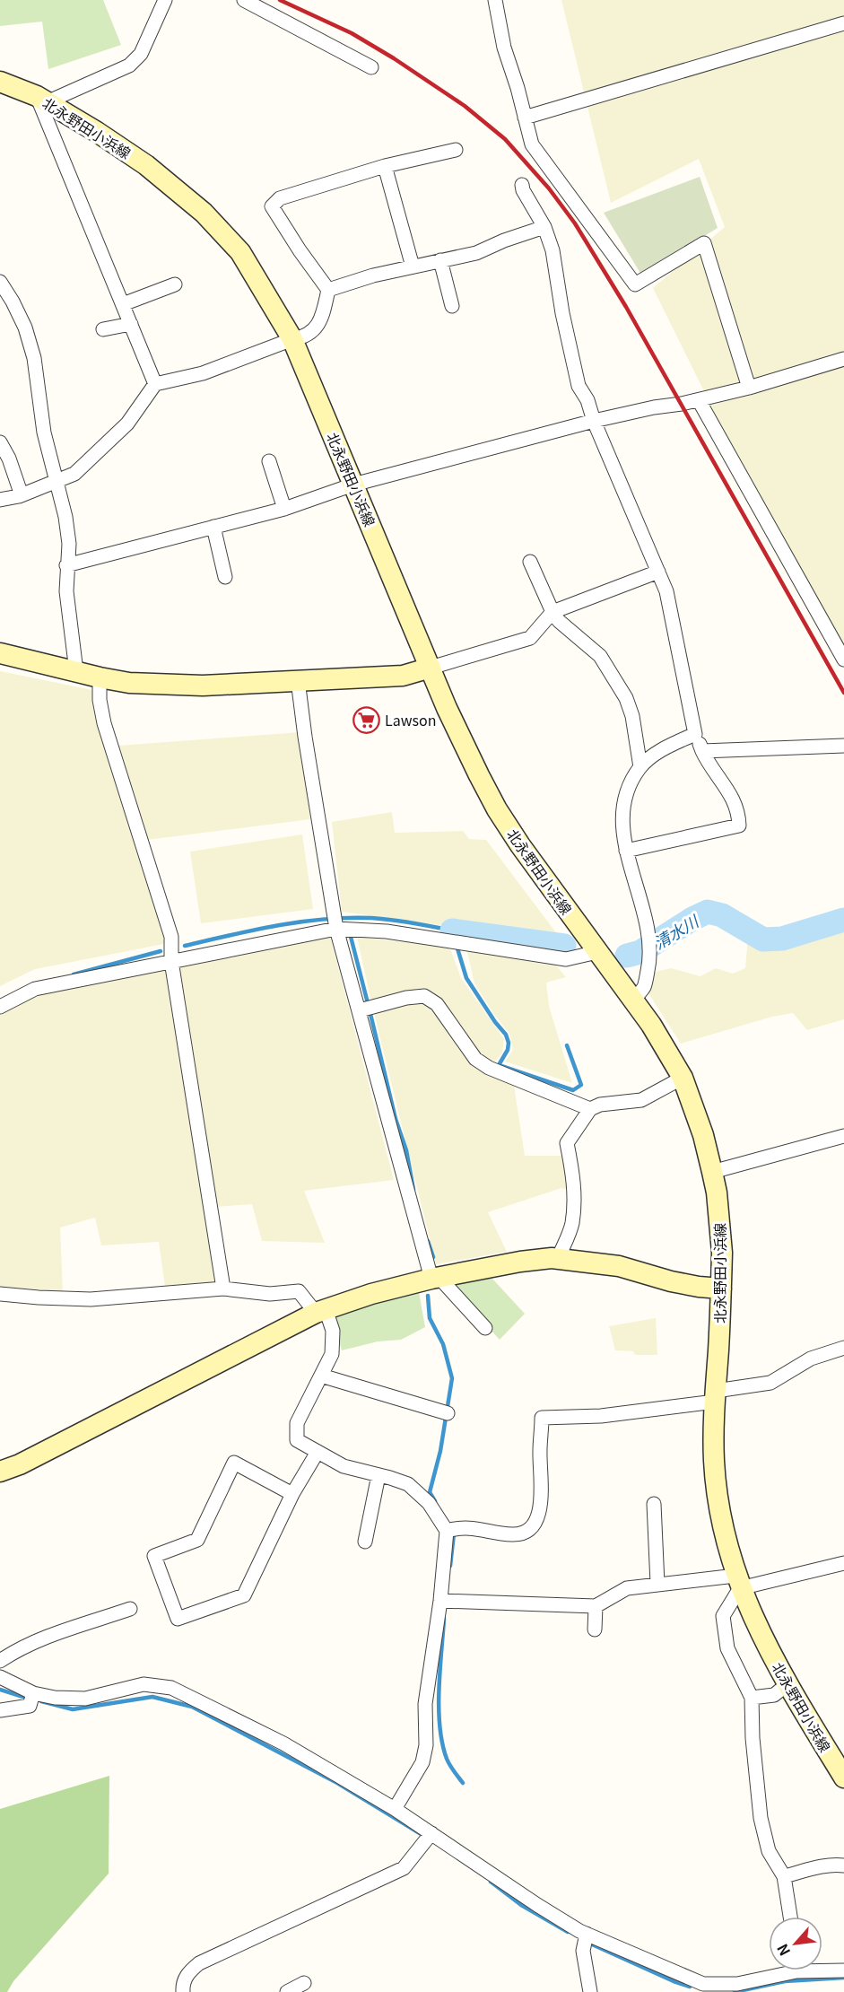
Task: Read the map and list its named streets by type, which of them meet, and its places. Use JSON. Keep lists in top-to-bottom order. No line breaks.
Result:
{"streets":{"main road":["北永野田小浜線"]},"water":["清水川"],"places":{"supermarket":["Lawson"]},"north":"bottom left"}
